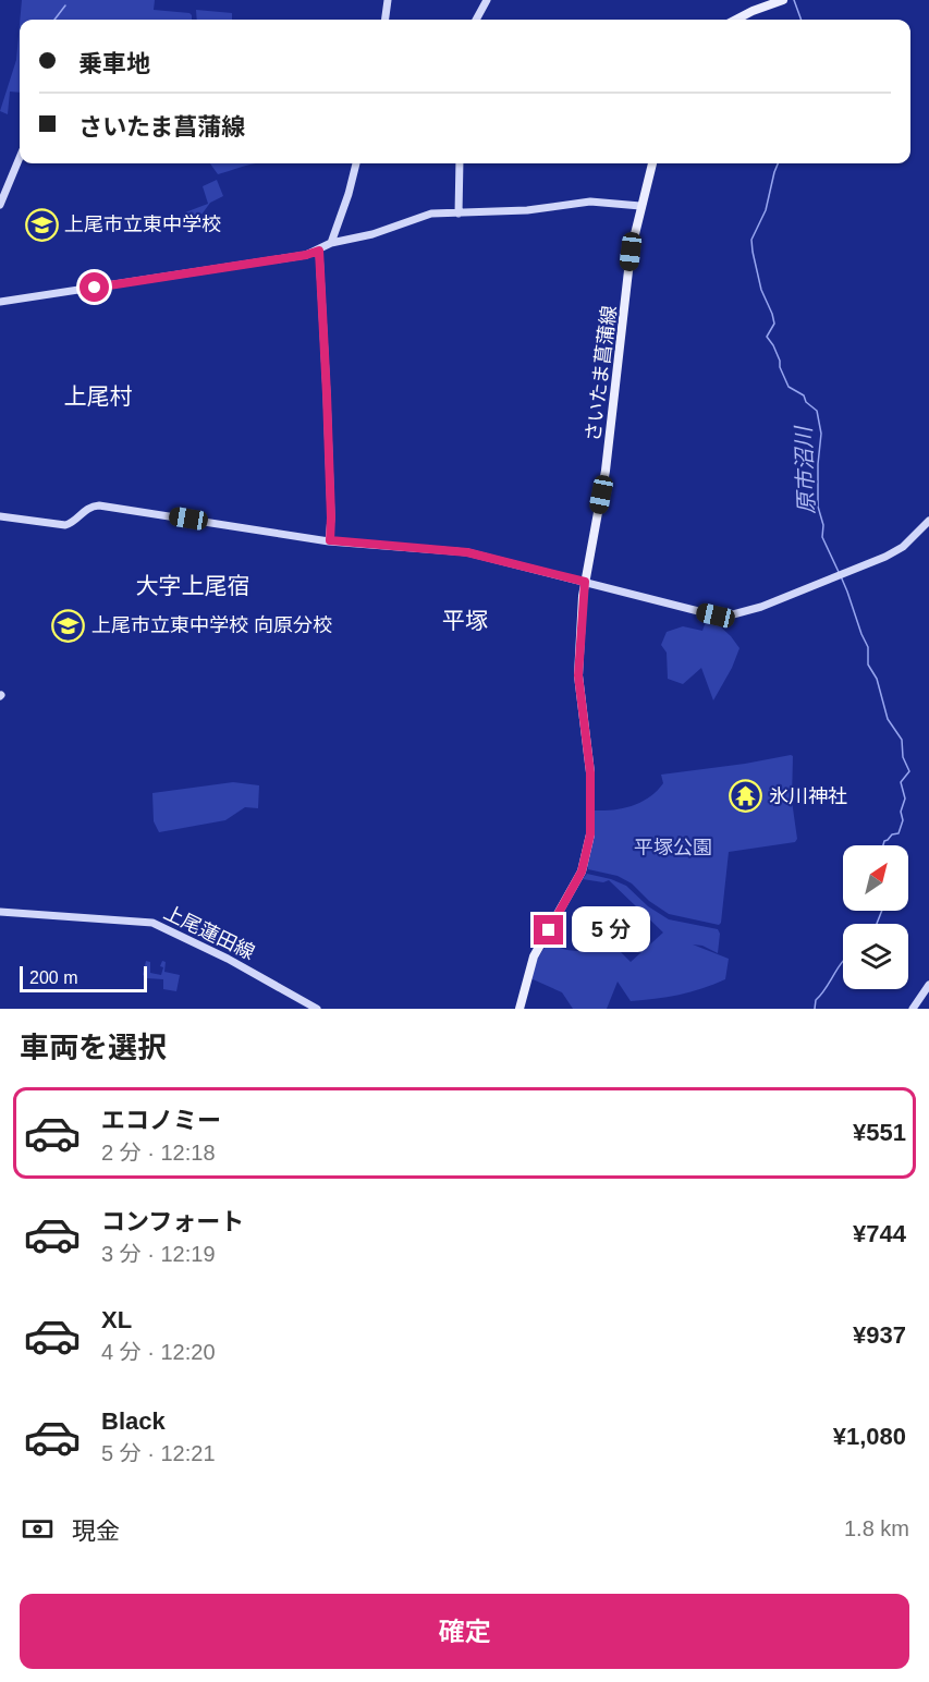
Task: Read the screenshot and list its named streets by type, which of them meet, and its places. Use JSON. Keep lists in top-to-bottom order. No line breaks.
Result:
{"streets":{"main road":["さいたま菖蒲線"],"street":["上尾蓮田線"]},"districts":["上尾村","大字上尾宿","平塚"],"water":["原市沼川"],"parks":["平塚公園"],"places":{"school or university":["上尾市立東中学校","上尾市立東中学校 向原分校"],"temple":["氷川神社"]},"scale_bar":"200 m","north":"top right","page":{"banner":["乗車地","さいたま菖蒲線"],"bubble":"5 分","scale":"200 m","heading":"車両を選択","list":[{"name":"エコノミー","note":"2 分 · 12:18","value":"¥551"},{"name":"コンフォート","note":"3 分 · 12:19","value":"¥744"},{"name":"XL","note":"4 分 · 12:20","value":"¥937"},{"name":"Black","note":"5 分 · 12:21","value":"¥1,080"}],"pay":["現金","1.8 km"],"buttons":"確定"}}
